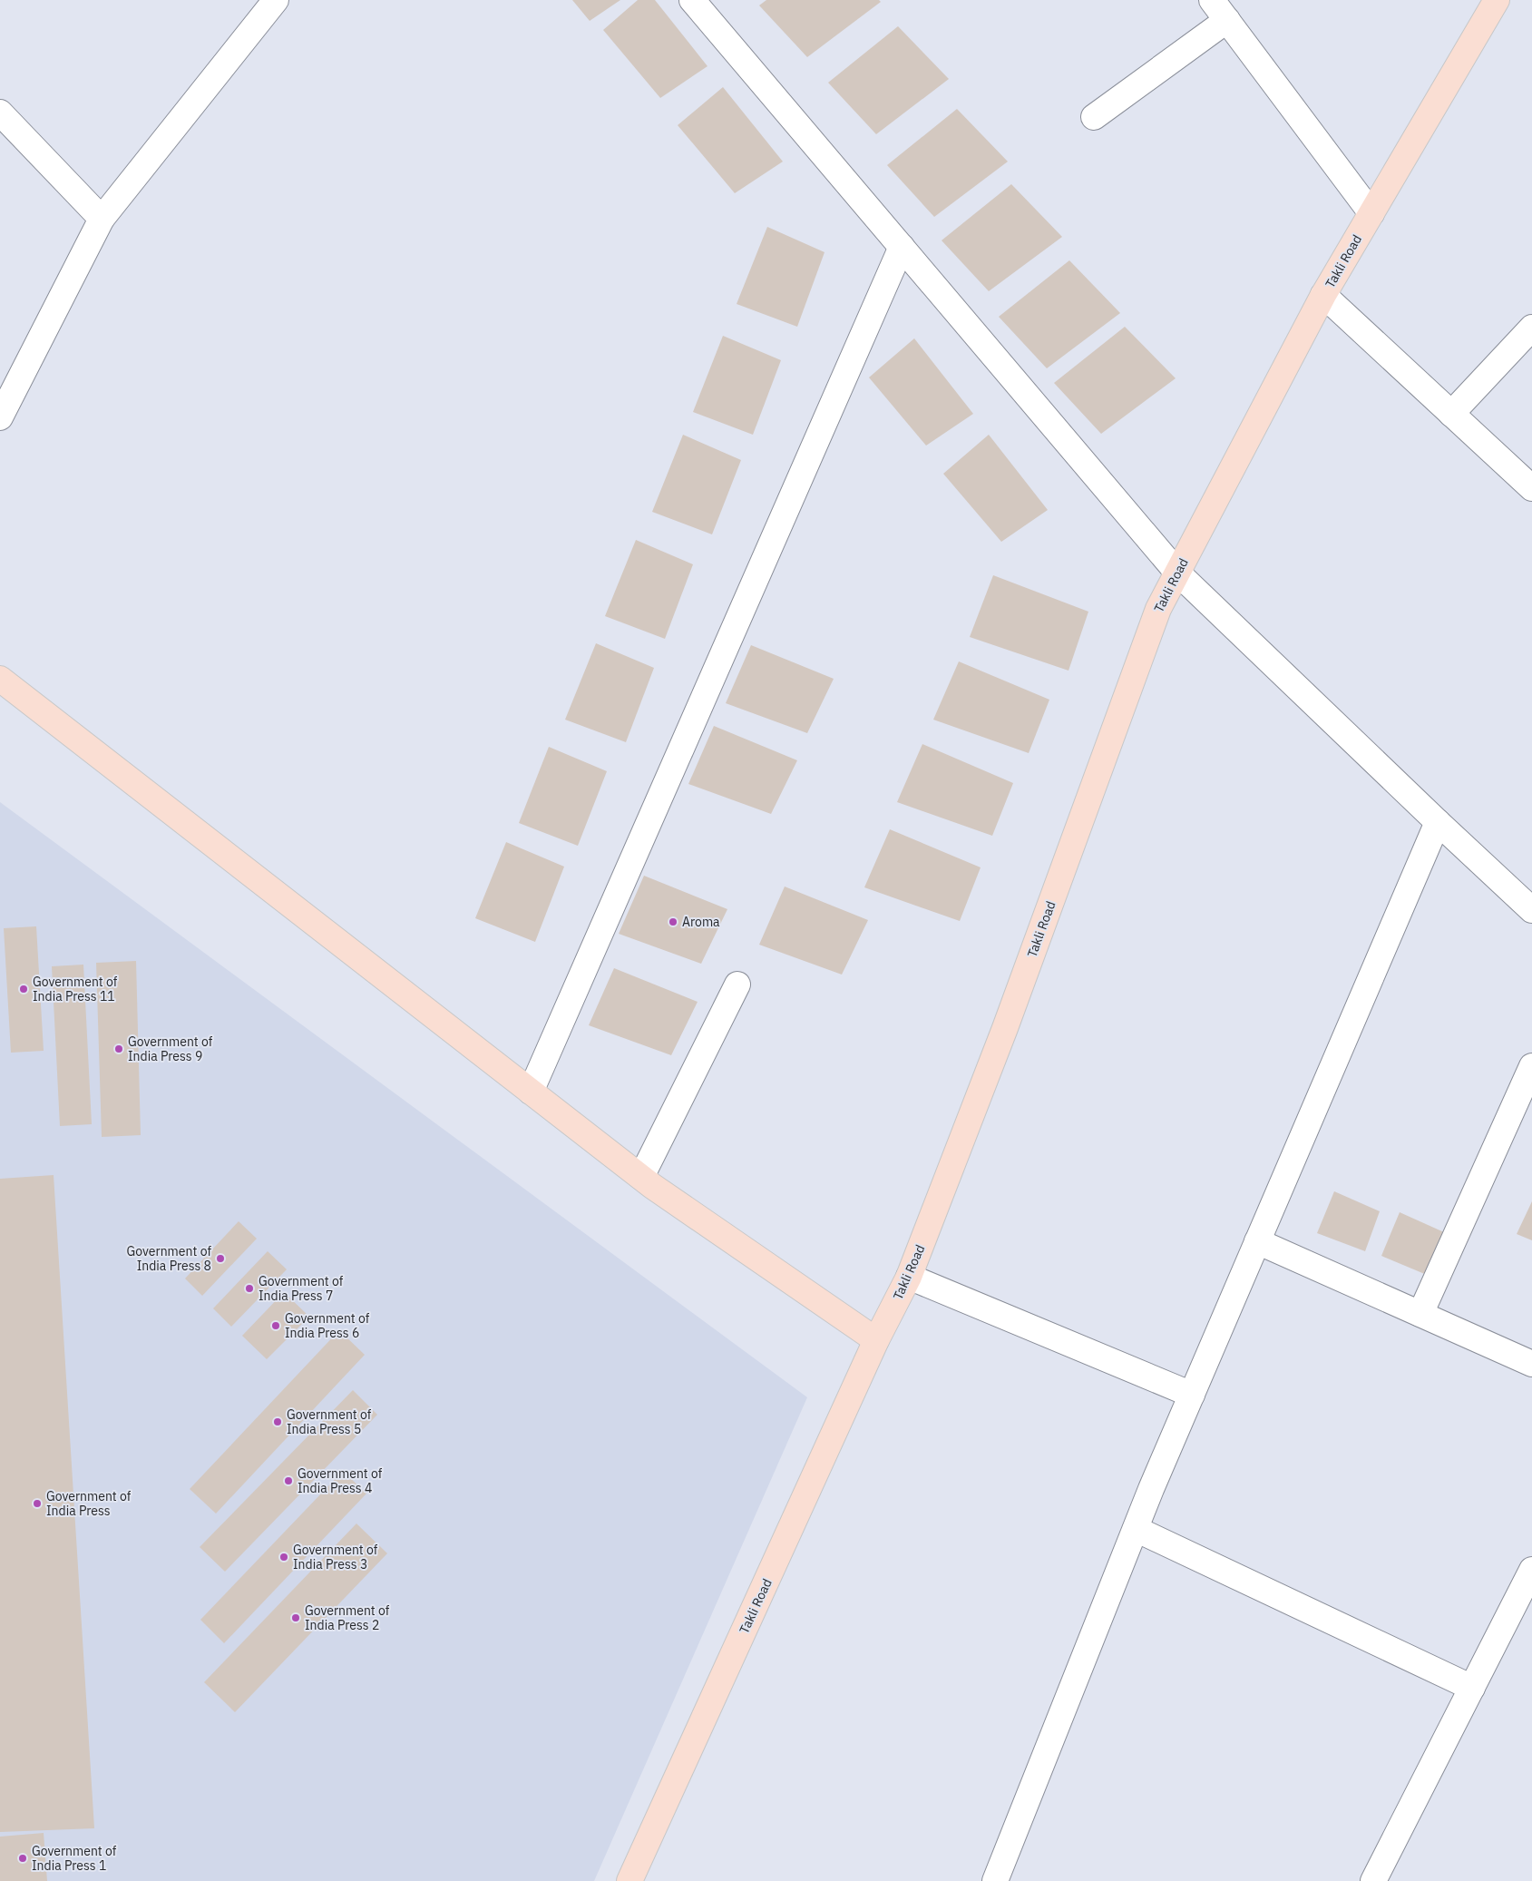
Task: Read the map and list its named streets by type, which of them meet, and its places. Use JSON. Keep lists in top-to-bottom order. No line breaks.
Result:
{"streets":{"main road":["Takli Road"]},"places":["Aroma","Government of India Press 11","Government of India Press 9","Government of India Press 8","Government of India Press 7","Government of India Press 6","Government of India Press 5","Government of India Press 4","Government of India Press","Government of India Press 3","Government of India Press 2","Government of India Press 1"]}
